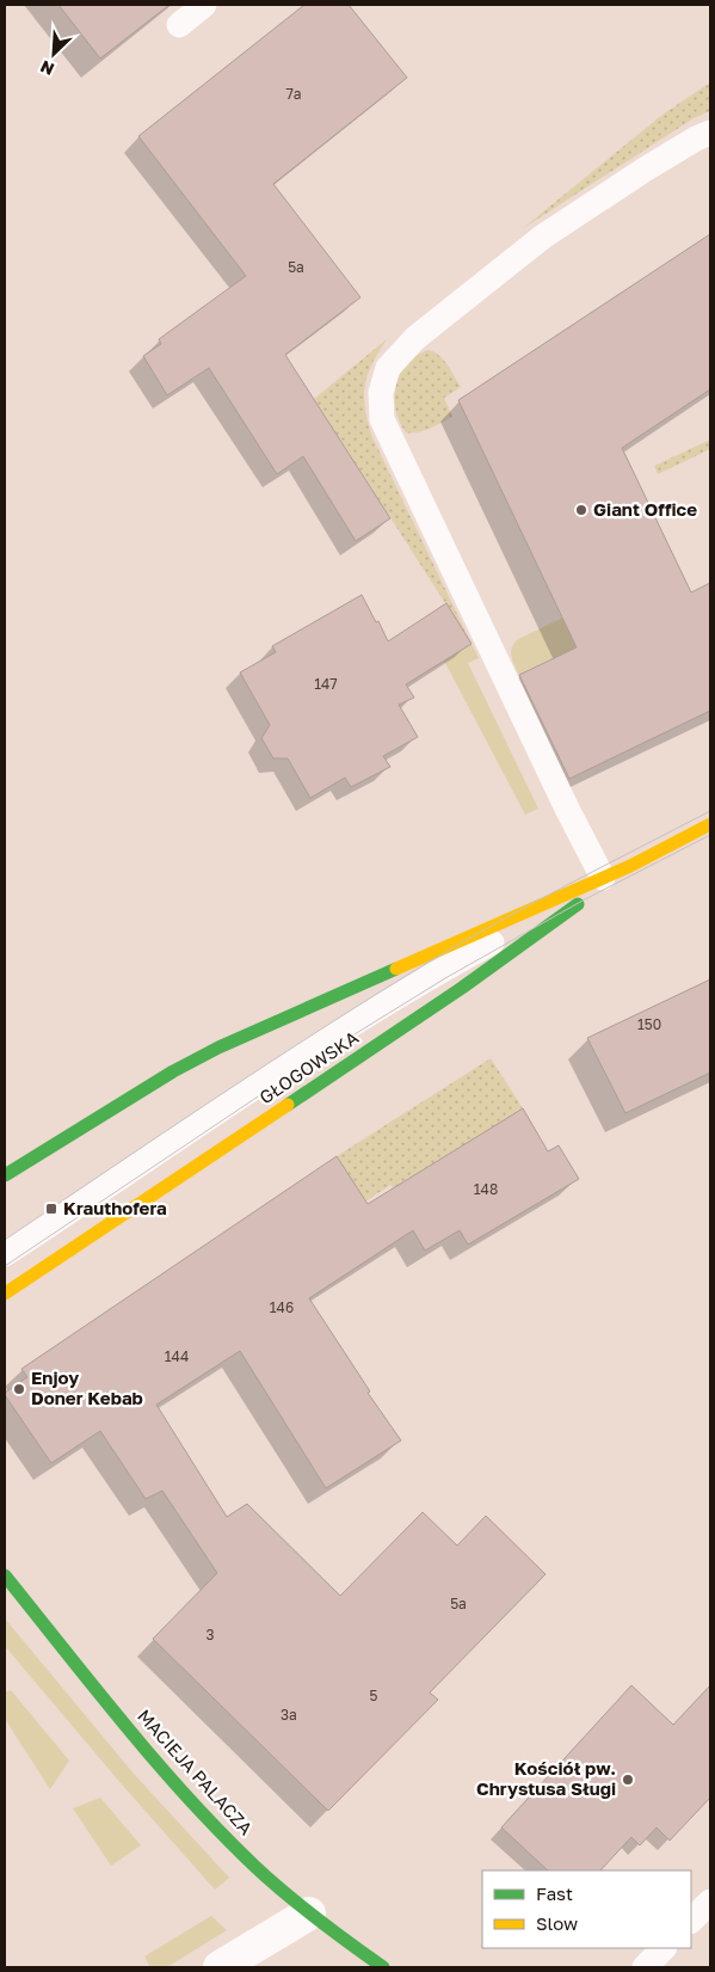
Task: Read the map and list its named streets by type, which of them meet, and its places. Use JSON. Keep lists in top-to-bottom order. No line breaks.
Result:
{"streets":{"street":["GŁOGOWSKA","MACIEJA PALACZA"]},"places":{"other":["Giant Office","Enjoy Doner Kebab","Kościół pw. Chrystusa Sługi"],"transit":["Krauthofera"]},"house_numbers":["7a","5a","147","150","148","146","144","5a","3","5","3a"],"legend":["Fast","Slow"],"north":"bottom left"}
